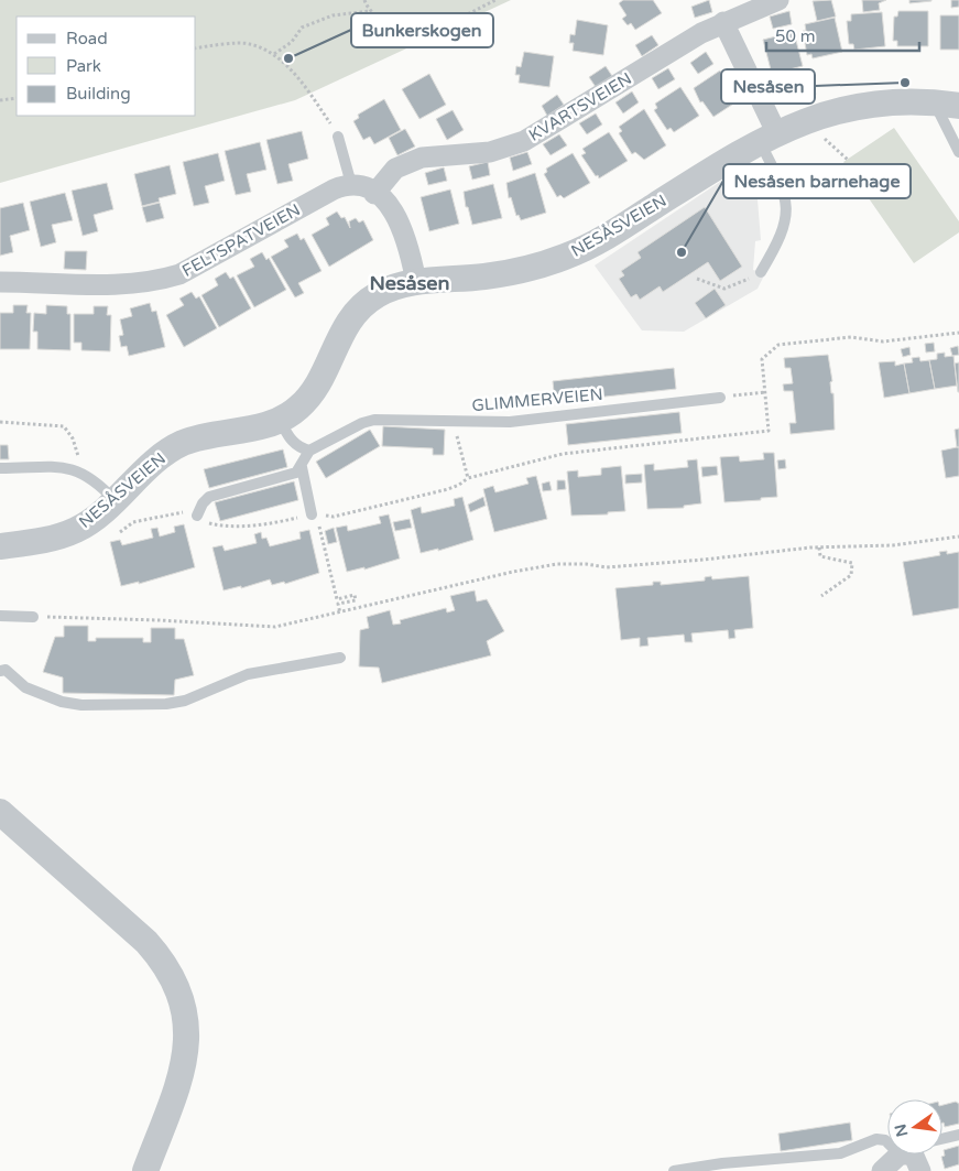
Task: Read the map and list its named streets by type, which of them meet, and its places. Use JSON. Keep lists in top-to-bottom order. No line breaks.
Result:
{"streets":{"street":["KVARTSVEIEN","NESÅSVEIEN","FELTSPATVEIEN"],"lane":["GLIMMERVEIEN"]},"districts":["Nesåsen"],"places":["Bunkerskogen","Nesåsen","Nesåsen barnehage"],"legend":["Road","Park","Building"],"scale_bar":"50 m","north":"left"}
